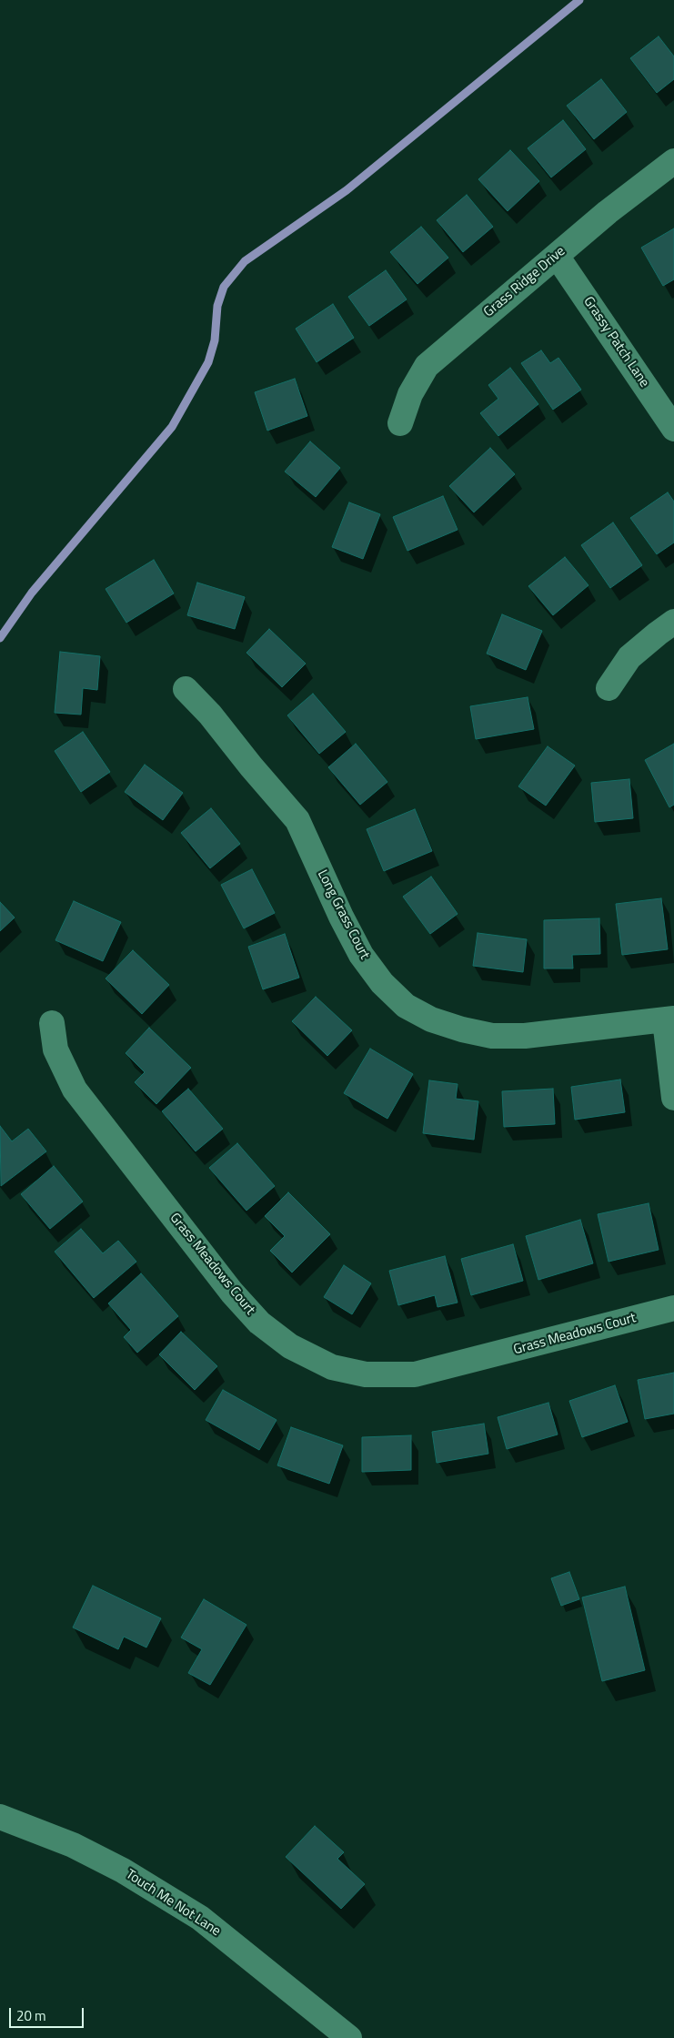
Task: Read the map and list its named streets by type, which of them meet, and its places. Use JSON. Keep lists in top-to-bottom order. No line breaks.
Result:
{"streets":{"street":["Grass Ridge Drive","Grassy Patch Lane","Long Grass Court","Grass Meadows Court","Touch Me Not Lane"]},"crossings":[["Grass Ridge Drive","Grassy Patch Lane"]],"scale_bar":"20 m"}
